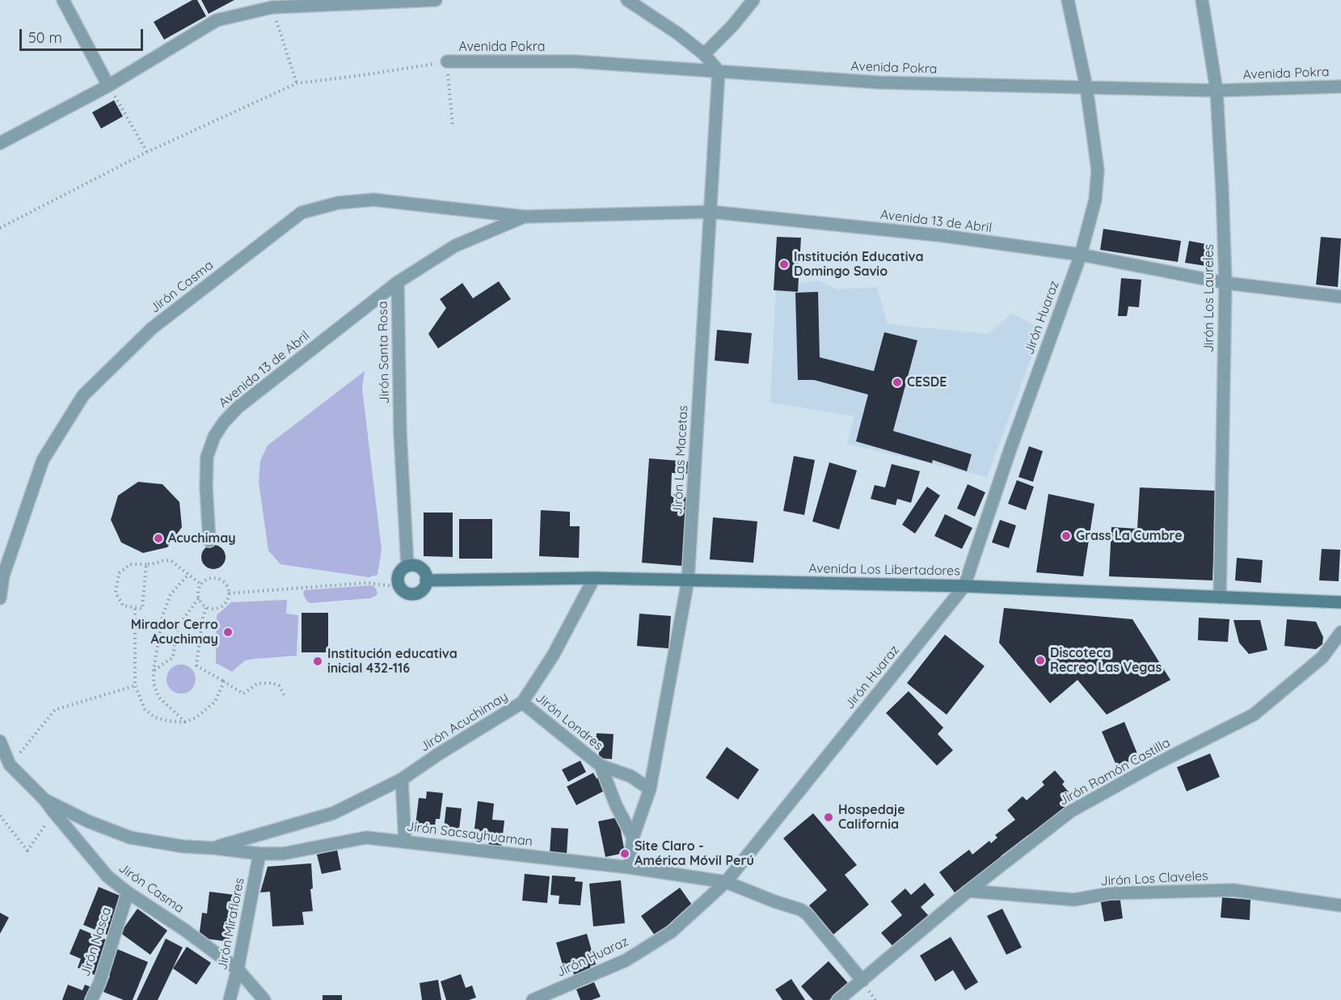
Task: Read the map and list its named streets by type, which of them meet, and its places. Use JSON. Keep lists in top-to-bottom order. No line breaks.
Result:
{"streets":{"street":["Avenida Pokra","Avenida 13 de Abril","Jirón Casma","Jirón Los Laureles","Jirón Huaraz","Jirón Santa Rosa","Jirón Las Macetas","Avenida Los Libertadores","Jirón Acuchimay","Jirón Londres","Jirón Ramón Castilla","Jirón Sacsayhuaman","Jirón Los Claveles","Jirón Miraflores","Jirón Nasca"]},"crossings":[["Avenida Pokra","Jirón Los Laureles"],["Avenida Pokra","Jirón Huaraz"],["Avenida Pokra","Jirón Las Macetas"],["Avenida 13 de Abril","Jirón Casma"],["Avenida 13 de Abril","Jirón Los Laureles"],["Avenida 13 de Abril","Jirón Huaraz"],["Avenida 13 de Abril","Jirón Santa Rosa"],["Avenida 13 de Abril","Jirón Las Macetas"],["Jirón Casma","Jirón Sacsayhuaman"],["Jirón Casma","Jirón Miraflores"],["Jirón Casma","Jirón Nasca"],["Jirón Los Laureles","Avenida Los Libertadores"],["Jirón Huaraz","Avenida Los Libertadores"],["Jirón Huaraz","Jirón Sacsayhuaman"],["Jirón Santa Rosa","Avenida Los Libertadores"],["Jirón Las Macetas","Avenida Los Libertadores"],["Jirón Las Macetas","Jirón Londres"],["Jirón Las Macetas","Jirón Sacsayhuaman"],["Avenida Los Libertadores","Jirón Acuchimay"],["Jirón Acuchimay","Jirón Londres"],["Jirón Acuchimay","Jirón Sacsayhuaman"],["Jirón Ramón Castilla","Jirón Sacsayhuaman"],["Jirón Ramón Castilla","Jirón Los Claveles"],["Jirón Sacsayhuaman","Jirón Miraflores"]],"places":["Institución Educativa Domingo Savio","CESDE","Grass La Cumbre","Acuchimay","Mirador Cerro Acuchimay","Discoteca Recreo Las Vegas","Institución educativa inicial 432-116","Hospedaje California","Site Claro - América Móvil Perú"],"scale_bar":"50 m"}
